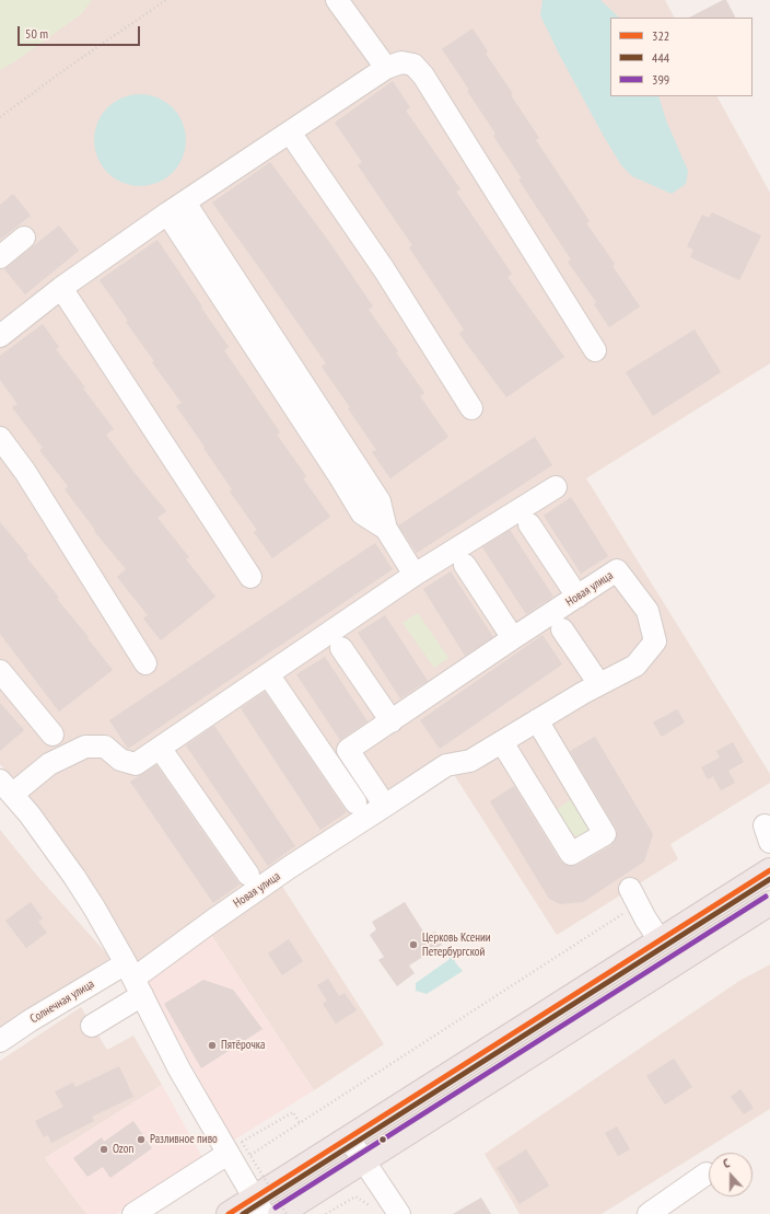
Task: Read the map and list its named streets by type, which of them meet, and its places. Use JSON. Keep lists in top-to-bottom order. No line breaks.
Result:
{"streets":{"street":["Новая улица","Солнечная улица"]},"crossings":[["Новая улица","Солнечная улица"]],"places":["Церковь Ксении Петербургской","Пятёрочка","Разливное пиво","Ozon"],"lines":["transit line 322","transit line 444","transit line 399"],"legend":["322","444","399"],"scale_bar":"50 m","north":"top"}
